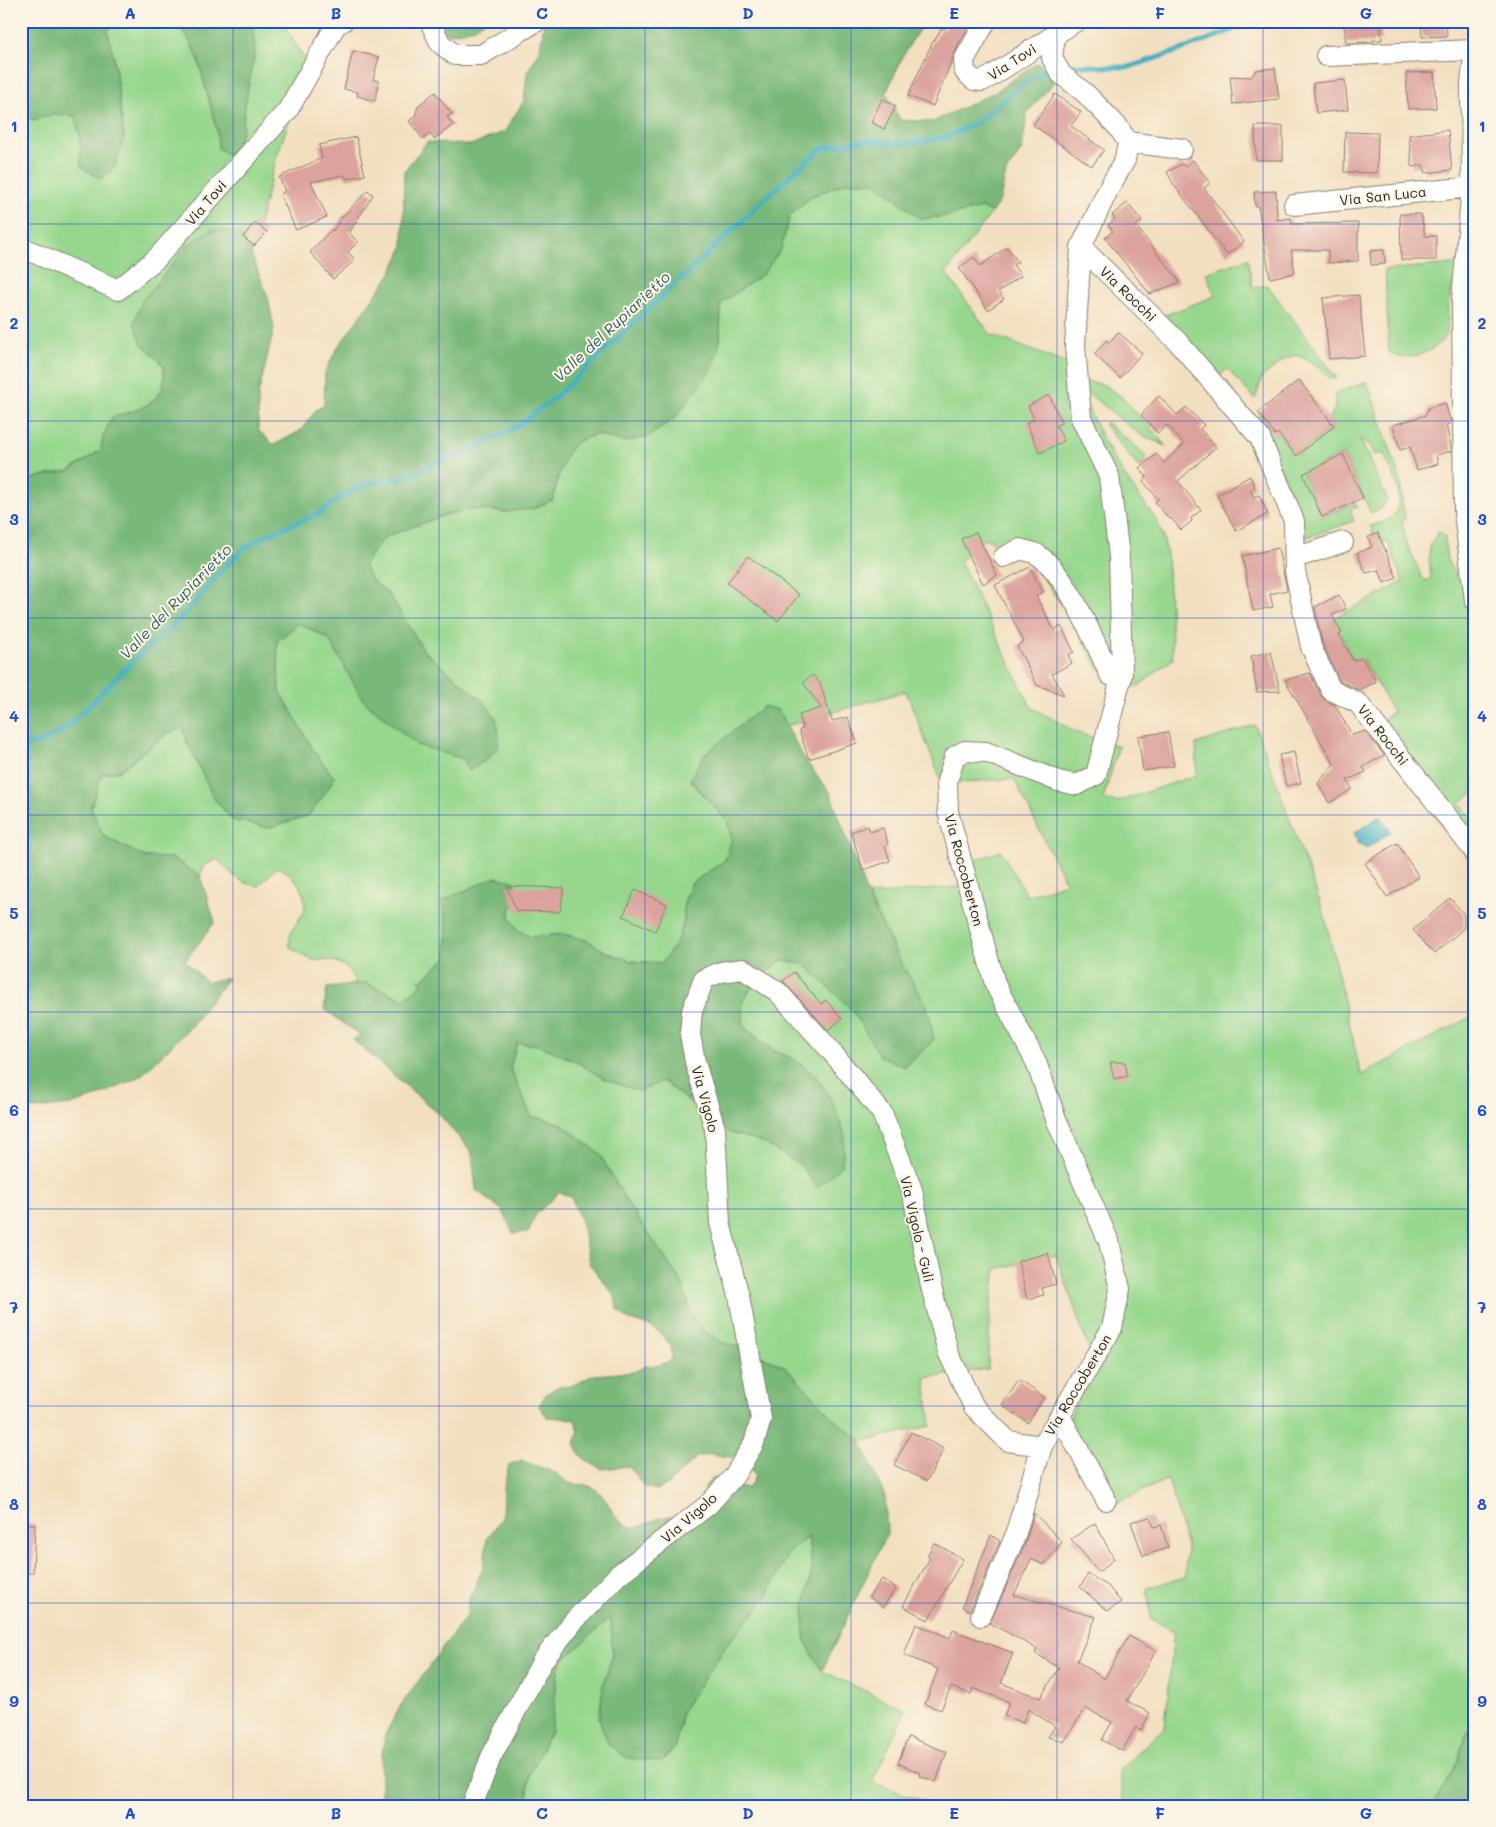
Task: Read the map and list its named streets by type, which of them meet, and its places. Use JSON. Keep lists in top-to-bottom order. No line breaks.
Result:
{"streets":{"street":["Via Tovi","Via San Luca","Via Rocchi","Via Roccoberton","Via Vigolo","Via Vigolo - Guli"]},"crossings":[["Via Rocchi","Via Roccoberton"],["Via Roccoberton","Via Vigolo - Guli"],["Via Vigolo","Via Vigolo - Guli"]],"water":["Valle del Rupiarietto"],"grid":{"columns":["A","B","C","D","E","F","G"],"rows":["1","2","3","4","5","6","7","8","9"]}}
